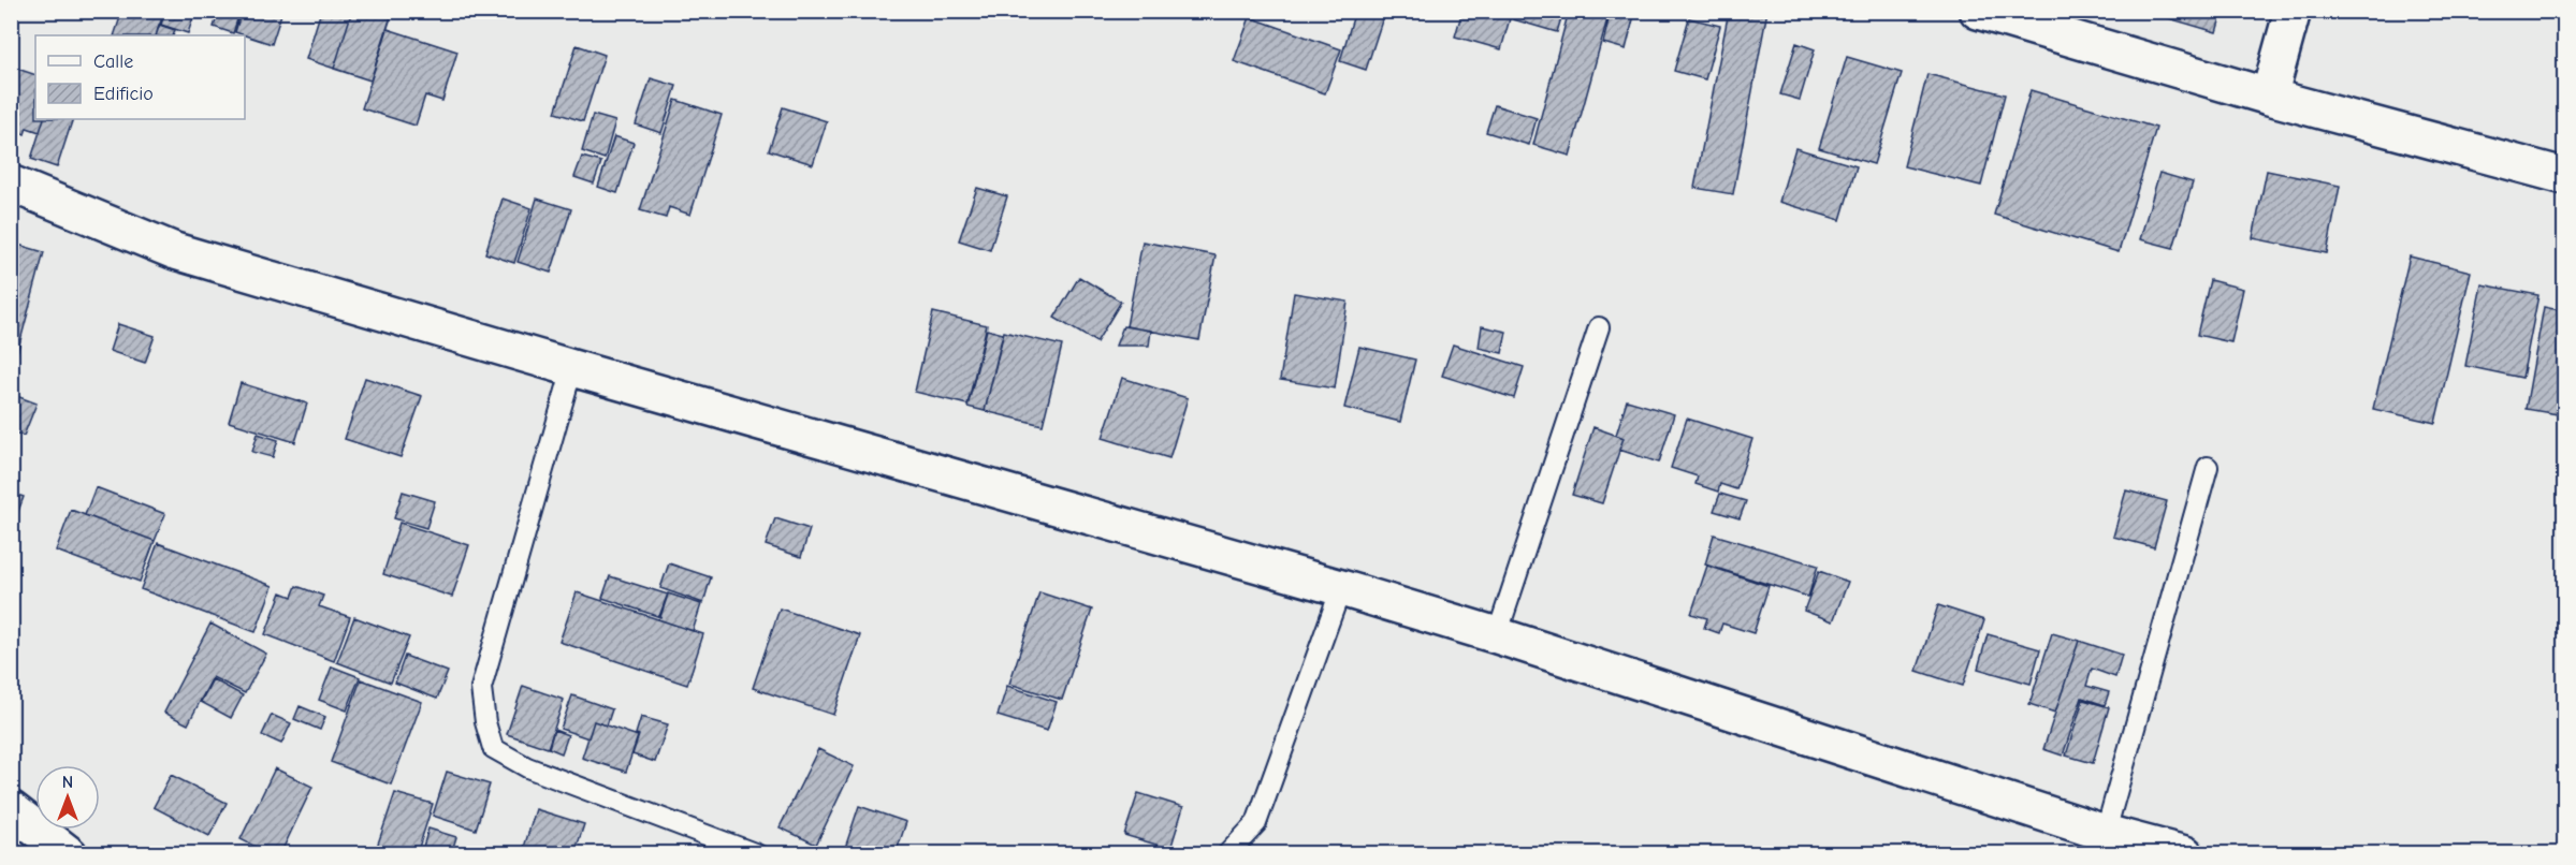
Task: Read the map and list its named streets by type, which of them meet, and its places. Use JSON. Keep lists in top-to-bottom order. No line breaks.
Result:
{"legend":["Calle","Edificio"],"north":"top"}
